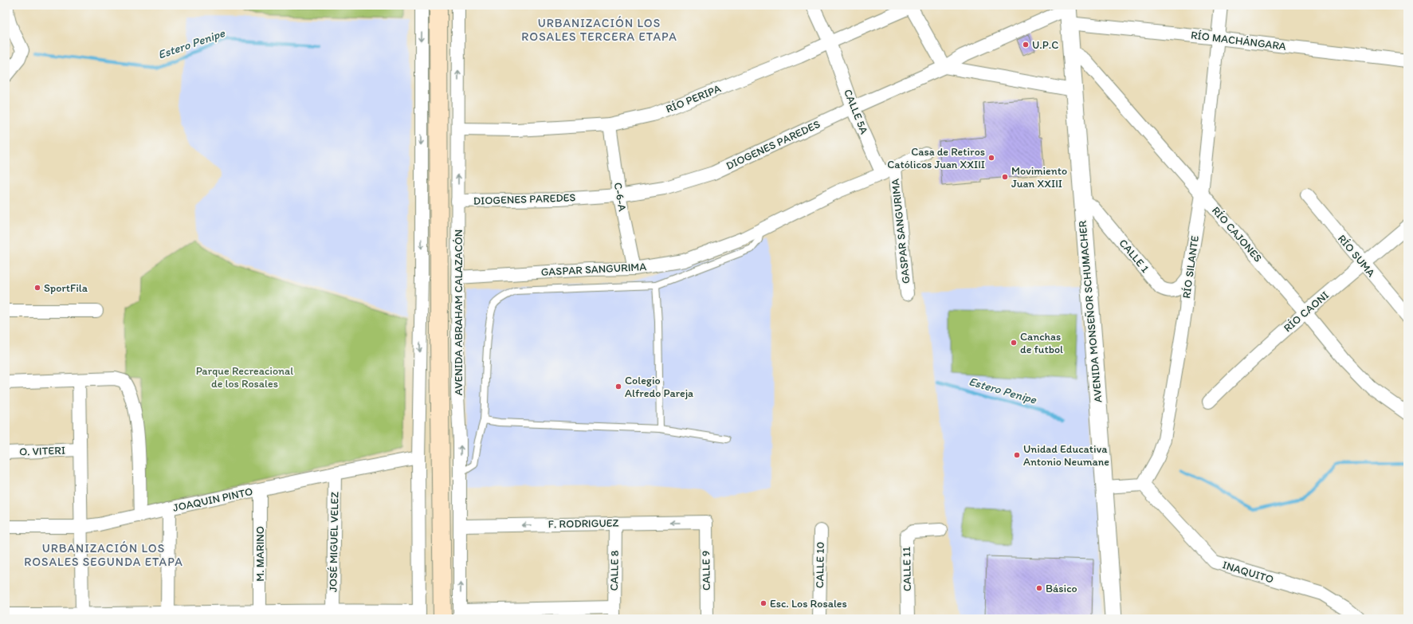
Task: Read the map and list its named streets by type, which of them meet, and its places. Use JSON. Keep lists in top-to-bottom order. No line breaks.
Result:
{"streets":{"main road":["AVENIDA ABRAHAM CALAZACÓN"],"street":["RÍO MACHÁNGARA","RÍO PERIPA","CALLE 5A","DIOGENES PAREDES","C-6-A","GASPAR SANGURIMA","RÍO CAJONES","CALLE 1","RÍO SUMA","RÍO SILANTE","AVENIDA MONSEÑOR SCHUMACHER","RÍO CAONI","O. VITERI","JOAQUIN PINTO","F. RODRIGUEZ","JOSÉ MIGUEL VELEZ","M. MARINO","CALLE 10","CALLE 11","CALLE 8","CALLE 9","INAQUITO"]},"crossings":[["RÍO MACHÁNGARA","DIOGENES PAREDES"],["RÍO MACHÁNGARA","RÍO SILANTE"],["RÍO MACHÁNGARA","AVENIDA MONSEÑOR SCHUMACHER"],["RÍO PERIPA","CALLE 5A"],["RÍO PERIPA","C-6-A"],["RÍO PERIPA","AVENIDA ABRAHAM CALAZACÓN"],["CALLE 5A","DIOGENES PAREDES"],["CALLE 5A","GASPAR SANGURIMA"],["DIOGENES PAREDES","C-6-A"],["DIOGENES PAREDES","AVENIDA MONSEÑOR SCHUMACHER"],["DIOGENES PAREDES","AVENIDA ABRAHAM CALAZACÓN"],["C-6-A","GASPAR SANGURIMA"],["GASPAR SANGURIMA","AVENIDA ABRAHAM CALAZACÓN"],["RÍO CAJONES","RÍO SILANTE"],["RÍO CAJONES","AVENIDA MONSEÑOR SCHUMACHER"],["RÍO CAJONES","RÍO CAONI"],["CALLE 1","RÍO SILANTE"],["CALLE 1","AVENIDA MONSEÑOR SCHUMACHER"],["RÍO SUMA","RÍO CAONI"],["RÍO SILANTE","INAQUITO"],["AVENIDA ABRAHAM CALAZACÓN","F. RODRIGUEZ"],["JOAQUIN PINTO","JOSÉ MIGUEL VELEZ"],["JOAQUIN PINTO","M. MARINO"],["F. RODRIGUEZ","CALLE 8"],["F. RODRIGUEZ","CALLE 9"]],"districts":["URBANIZACIÓN LOS ROSALES TERCERA ETAPA","URBANIZACIÓN LOS ROSALES SEGUNDA ETAPA"],"water":["Estero Penipe"],"parks":["Parque Recreacional de los Rosales"],"places":["U.P.C","Casa de Retiros Católicos Juan XXIII","Movimiento Juan XXIII","SportFila","Canchas de futbol","Colegio Alfredo Pareja","Unidad Educativa Antonio Neumane","Básico","Esc. Los Rosales"]}
